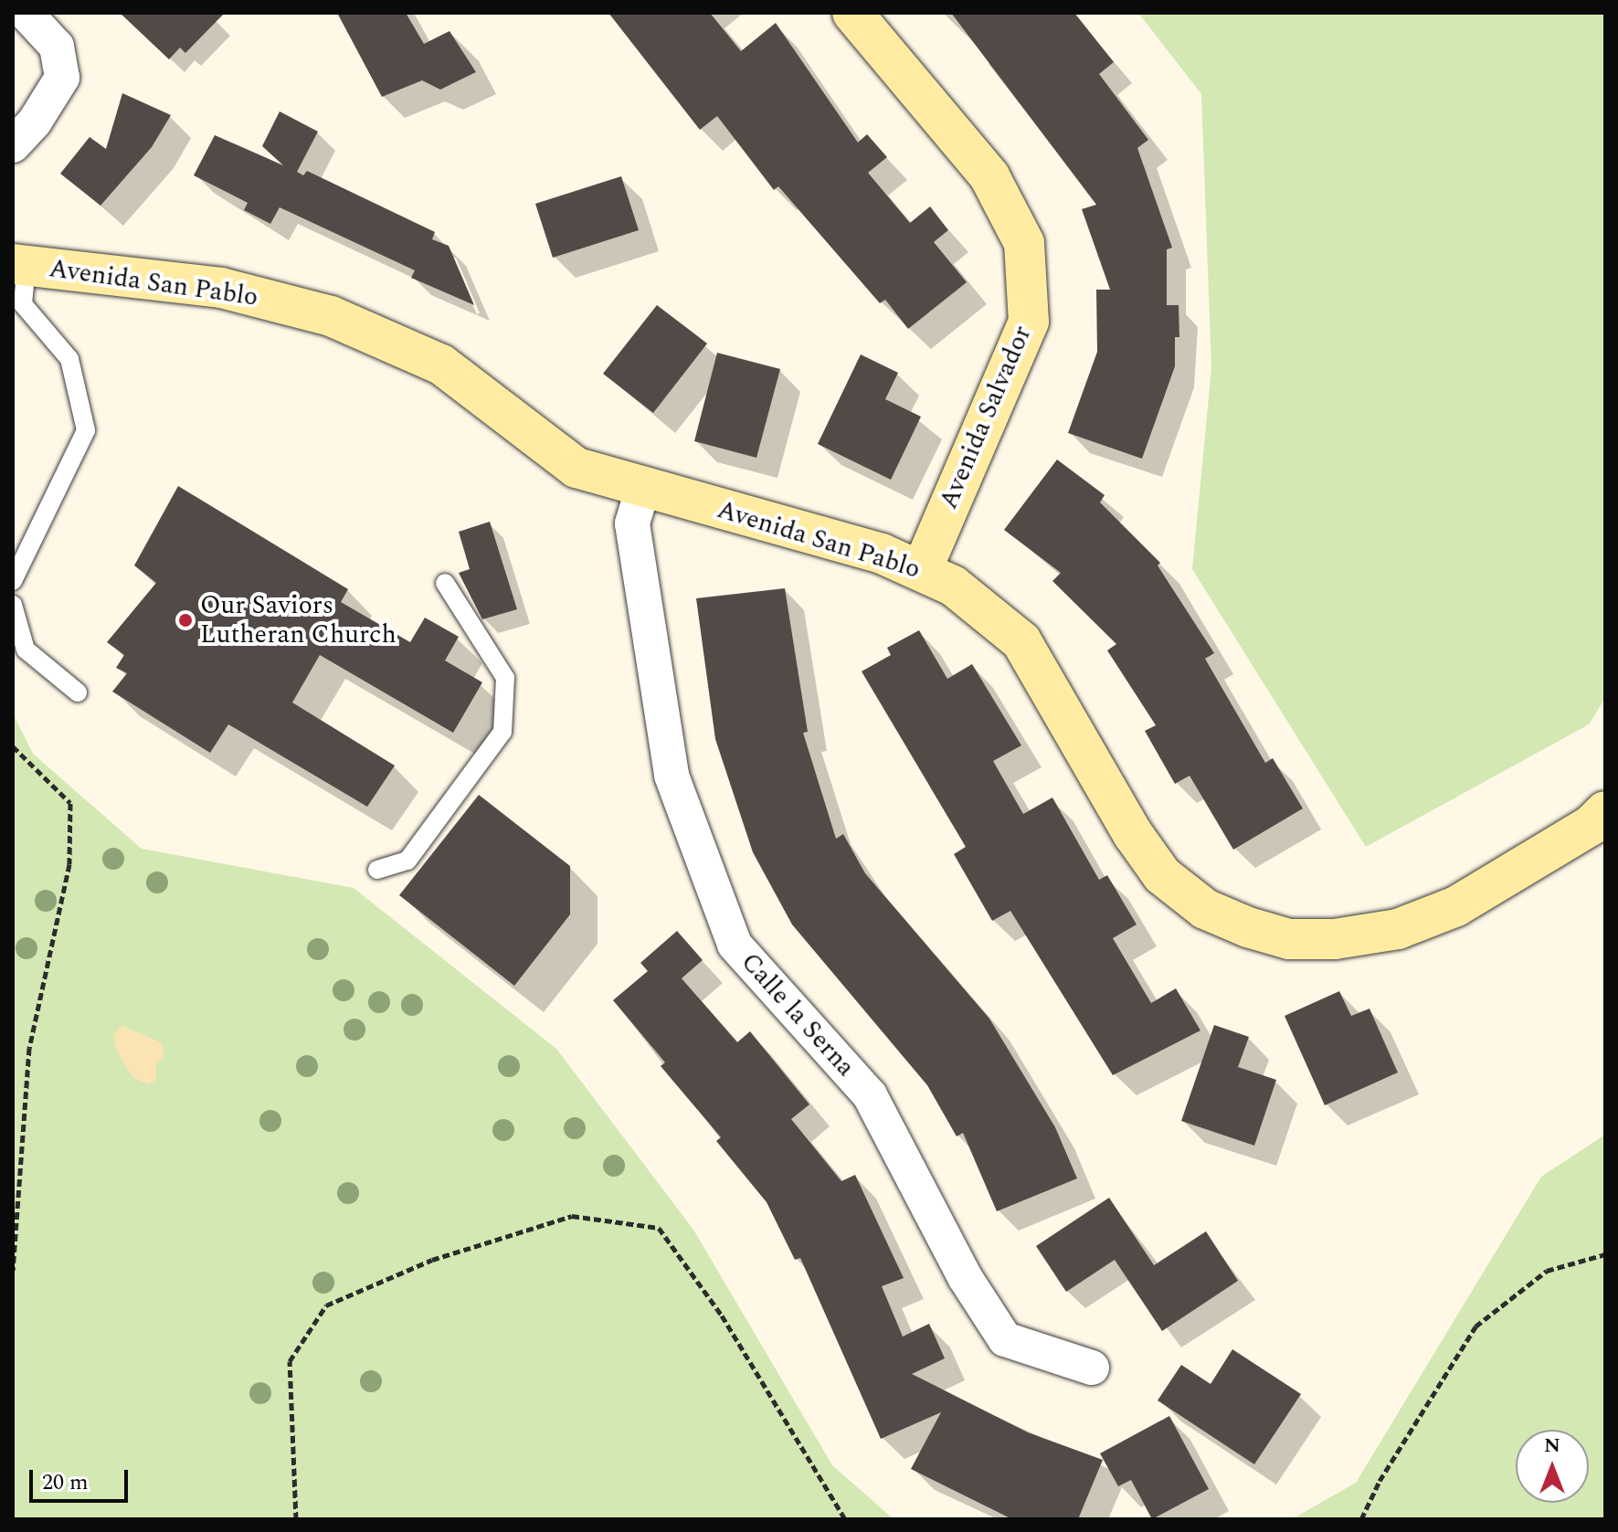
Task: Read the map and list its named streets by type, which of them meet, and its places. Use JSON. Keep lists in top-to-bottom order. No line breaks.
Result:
{"streets":{"street":["Avenida San Pablo","Avenida Salvador","Calle la Serna"]},"crossings":[["Avenida San Pablo","Avenida Salvador"],["Avenida San Pablo","Calle la Serna"]],"places":["Our Saviors Lutheran Church"],"scale_bar":"20 m","north":"top"}
